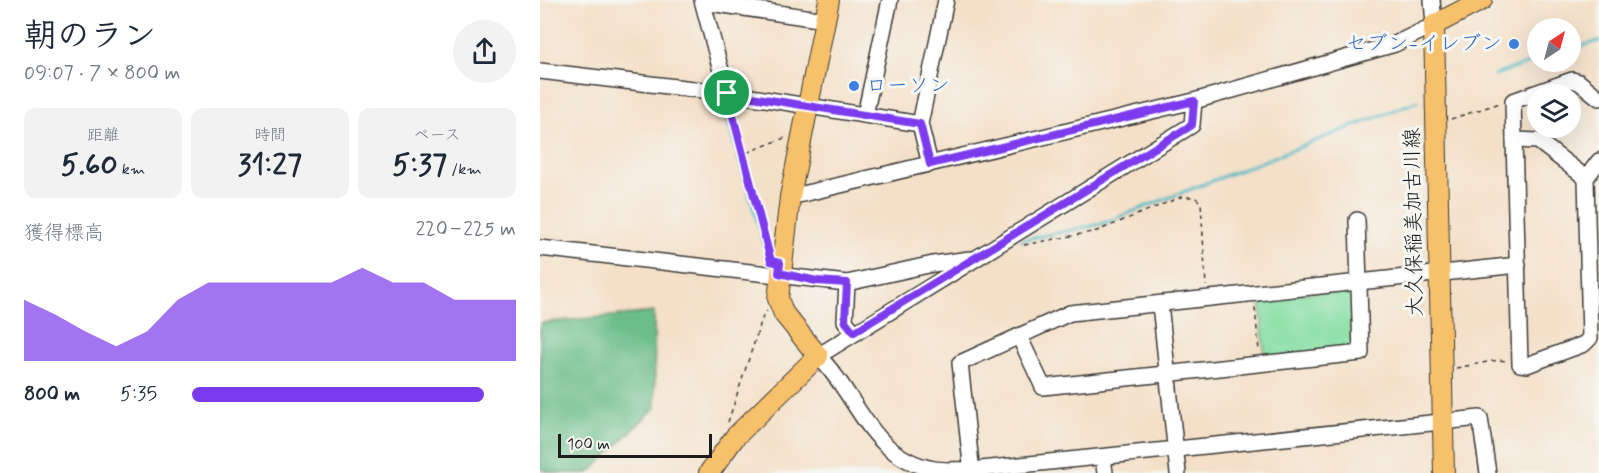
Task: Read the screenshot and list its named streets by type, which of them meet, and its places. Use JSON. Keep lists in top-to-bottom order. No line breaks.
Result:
{"streets":{"main road":["大久保稲美加古川線"]},"places":["セブン-イレブン","ローソン"],"scale_bar":"100 m","north":"top right","page":{"heading":["朝のラン","09:07 · 7 × 800 m"],"stats":[["距離","5.60 km"],["時間","31:27"],["ペース","5:37 /km"]],"chart":["獲得標高","220–225 m"],"list":[{"name":"800 m","note":"5:35"}],"scale":"100 m"}}
